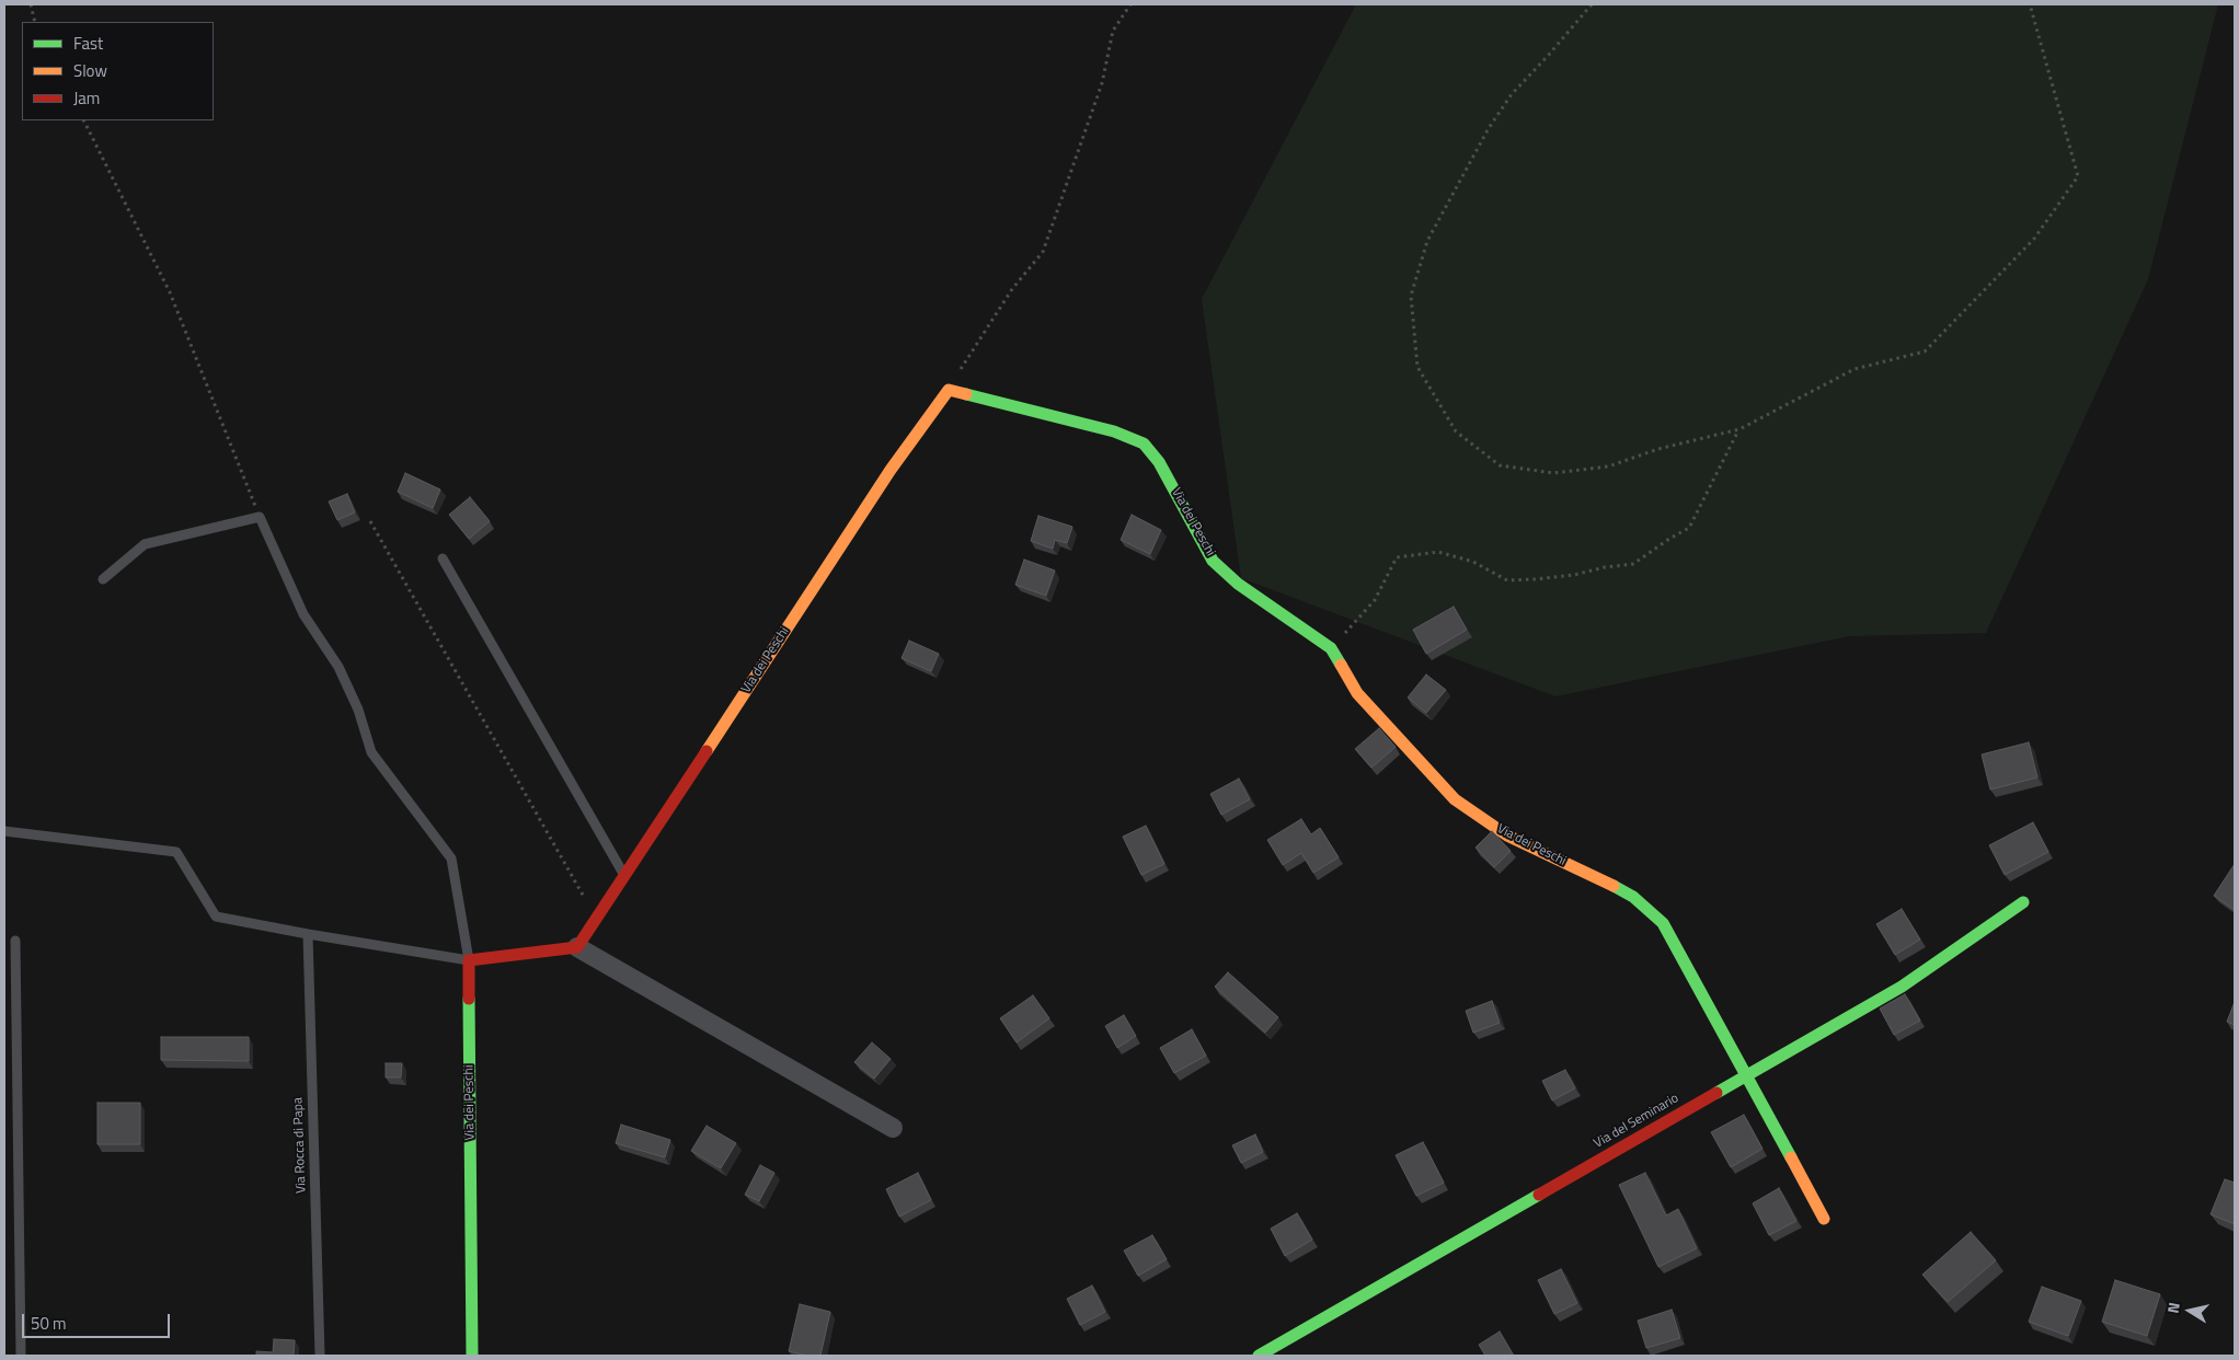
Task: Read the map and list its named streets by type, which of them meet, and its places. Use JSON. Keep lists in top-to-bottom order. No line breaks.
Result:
{"streets":{"street":["Via dei Peschi","Via del Seminario"],"lane":["Via Rocca di Papa"]},"crossings":[["Via dei Peschi","Via del Seminario"]],"legend":["Fast","Slow","Jam"],"scale_bar":"50 m","north":"left"}
